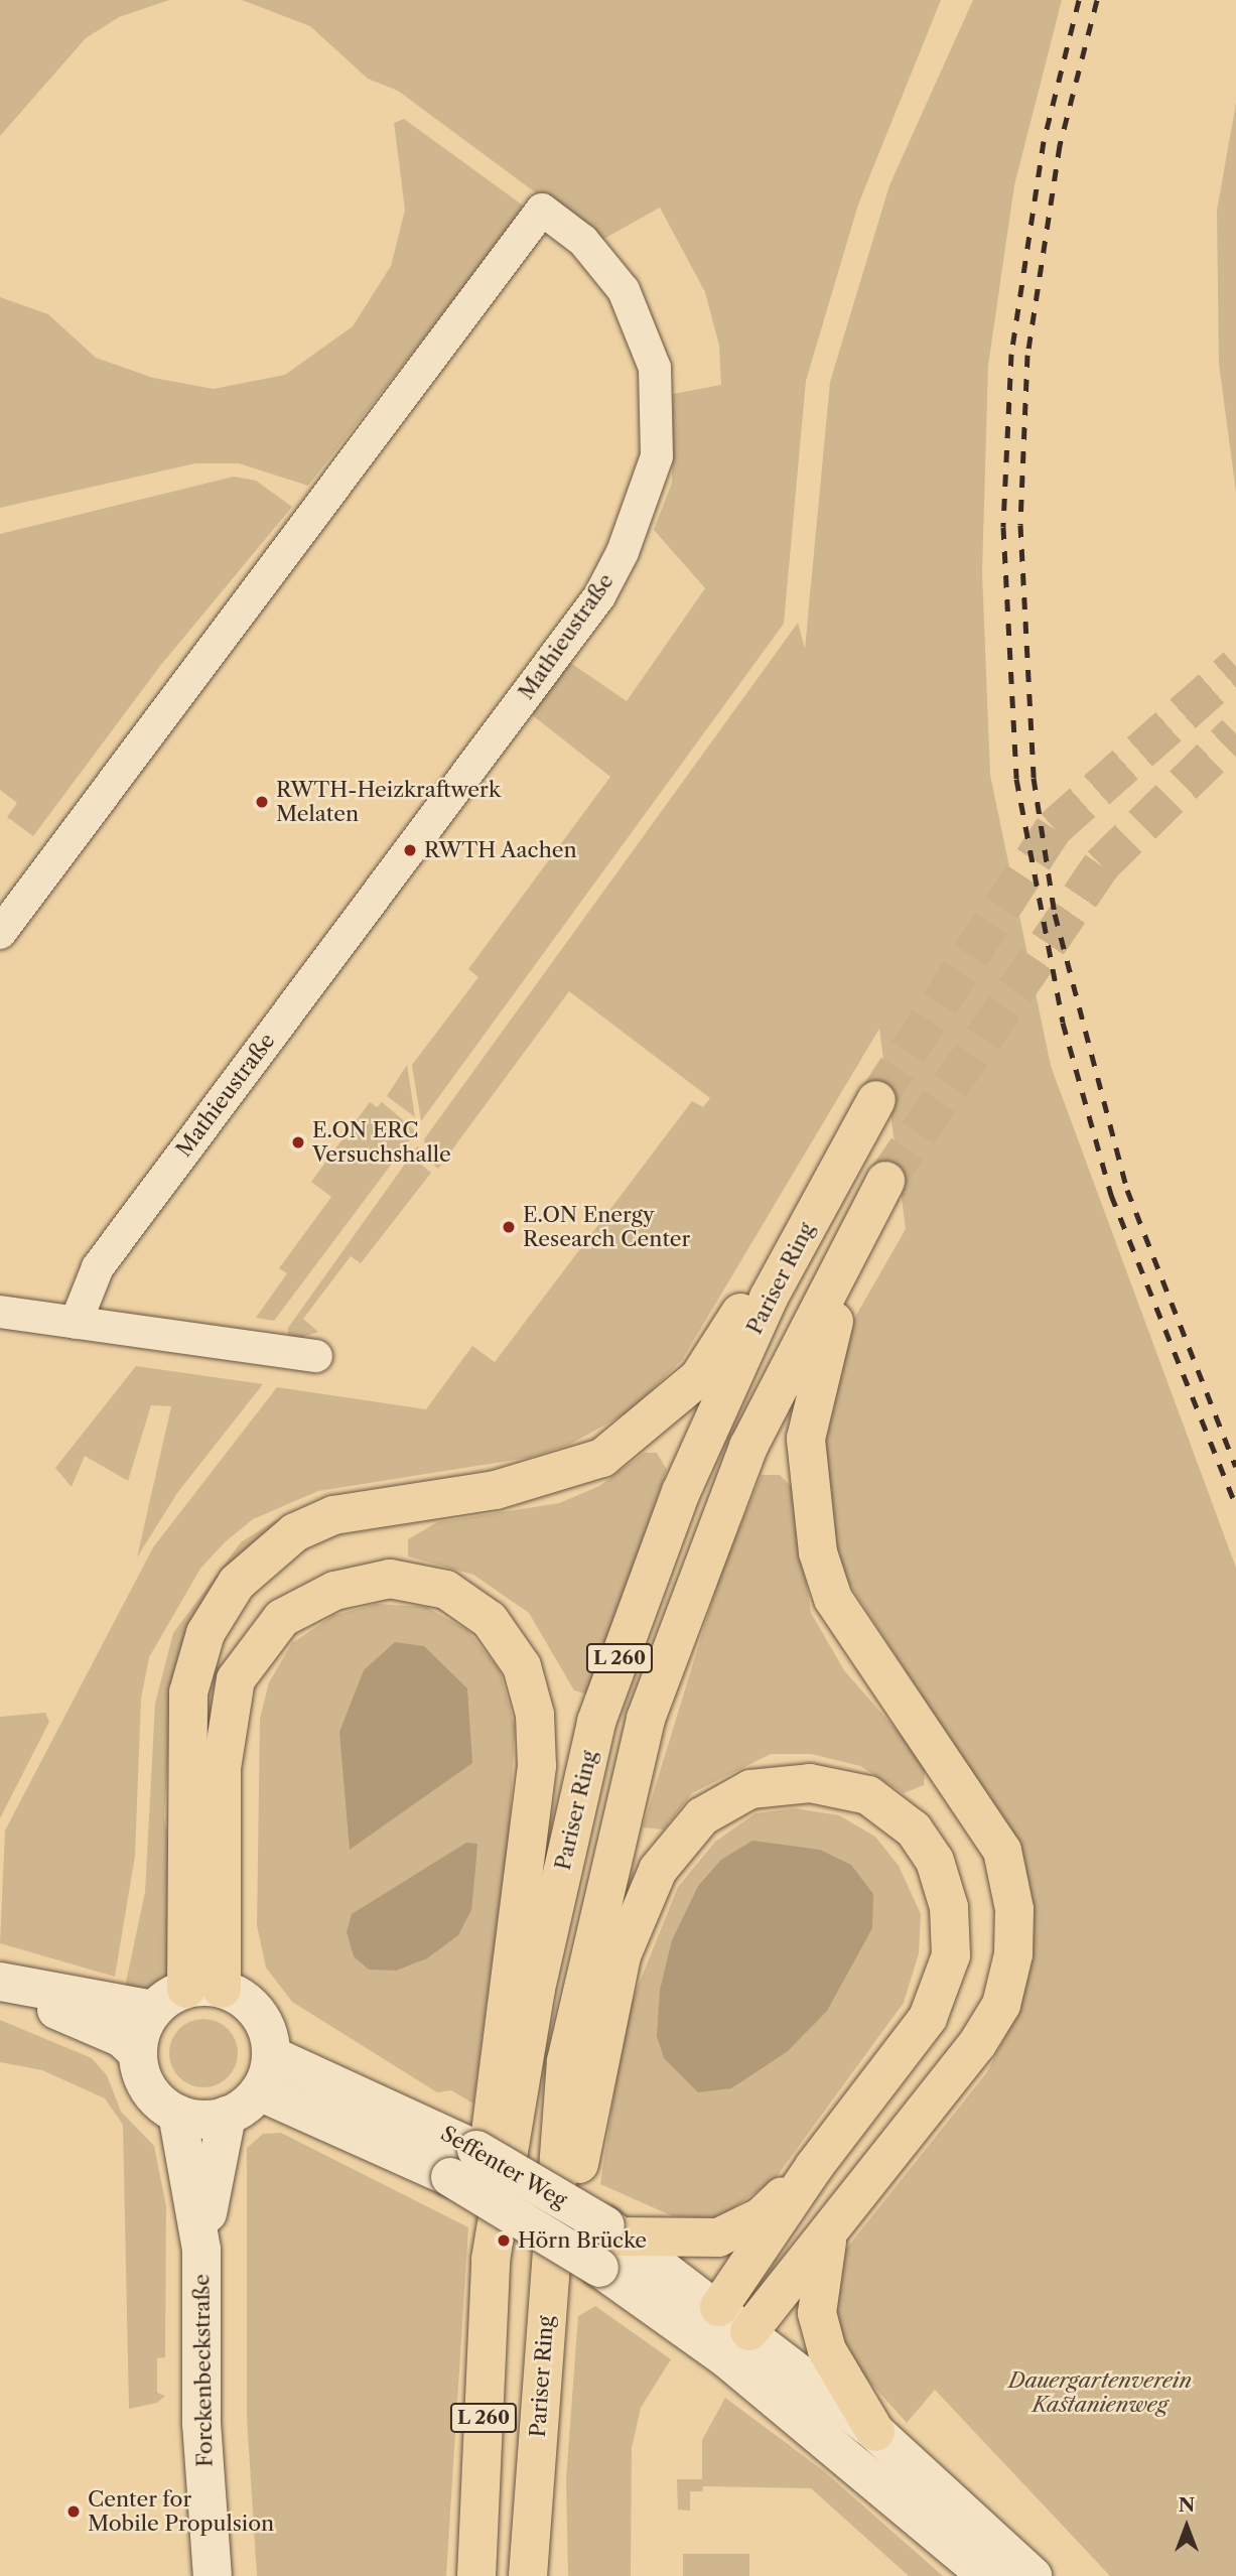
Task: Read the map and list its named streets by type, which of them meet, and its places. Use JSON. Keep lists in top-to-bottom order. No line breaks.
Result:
{"streets":{"highway":["Pariser Ring","L 260"],"street":["Mathieustraße","Seffenter Weg","Forckenbeckstraße"]},"crossings":[["Pariser Ring","Seffenter Weg"],["Pariser Ring","Forckenbeckstraße"],["Seffenter Weg","Forckenbeckstraße"]],"parks":["Dauergartenverein Kastanienweg"],"places":["RWTH-Heizkraftwerk Melaten","RWTH Aachen","E.ON ERC Versuchshalle","E.ON Energy Research Center","Hörn Brücke","Center for Mobile Propulsion"],"north":"top"}
